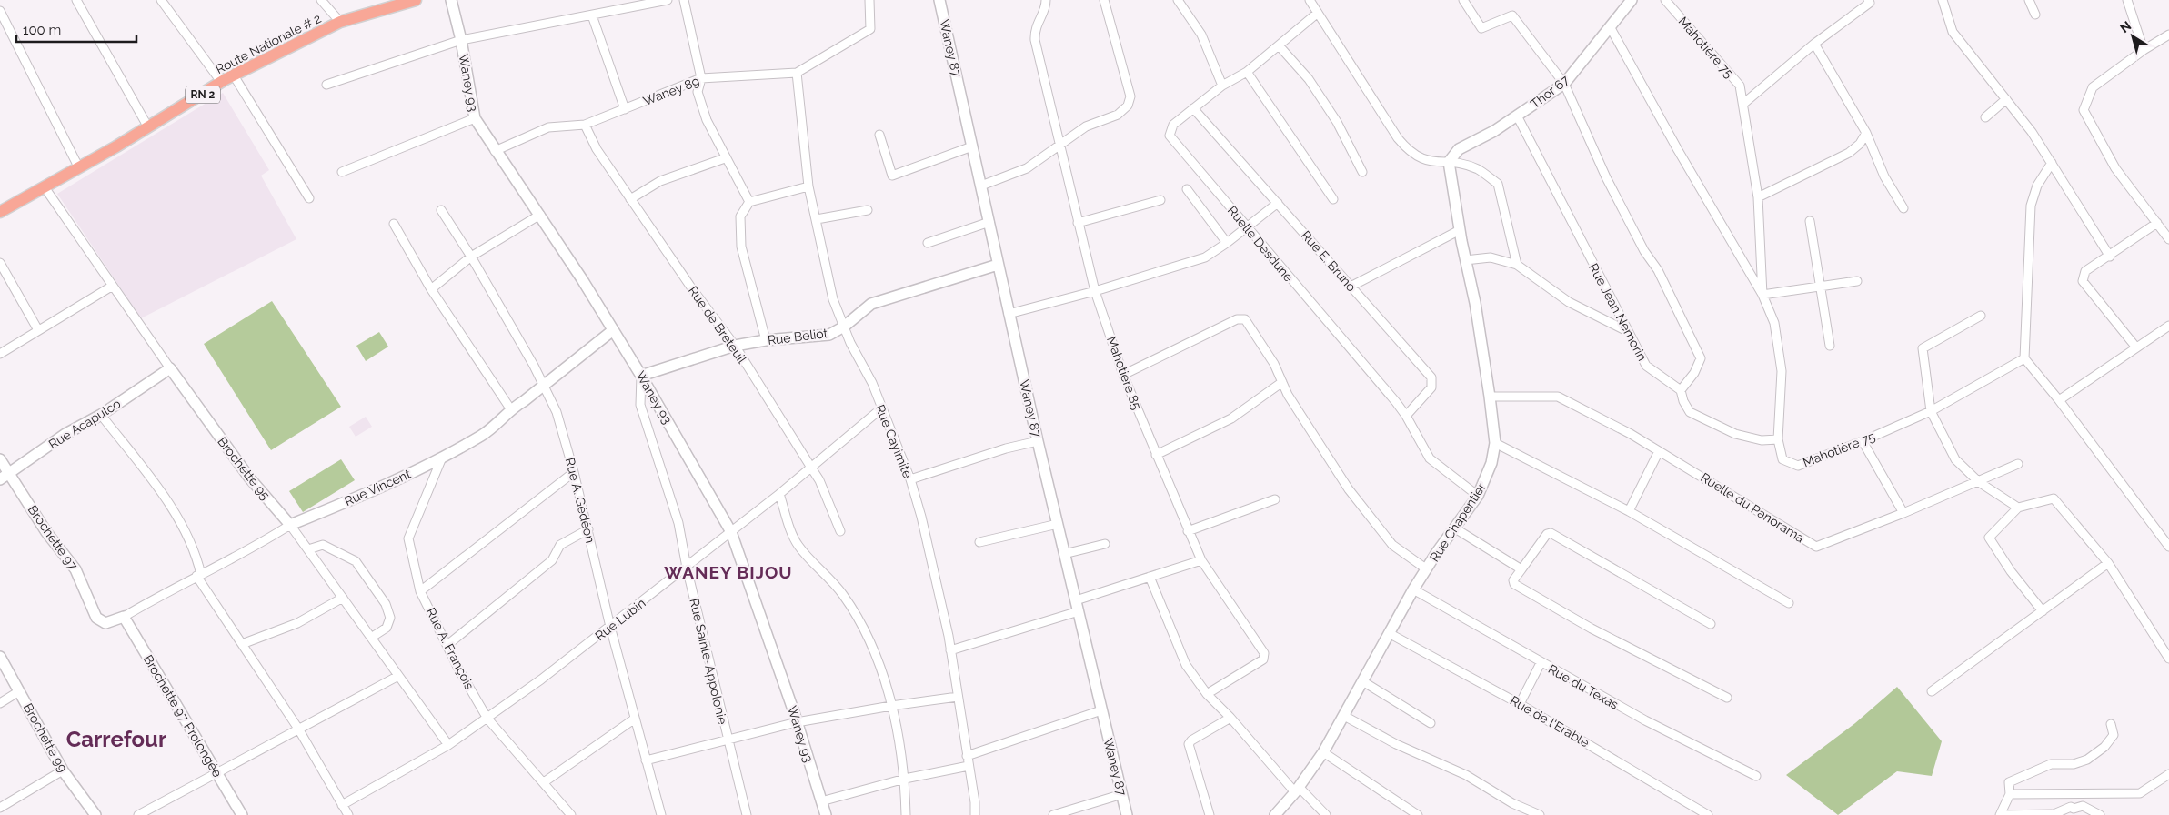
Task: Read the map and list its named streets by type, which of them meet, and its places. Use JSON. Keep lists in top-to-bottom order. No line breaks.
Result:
{"streets":{"main road":["Route Nationale # 2","RN 2"],"street":["Mahotière 75","Waney 87","Waney 93","Waney 89","Thor 67","Ruelle Desdune","Rue E. Bruno","Rue Jean Nemorin","Rue de Breteuil","Rue Beliot","Mahotiere 85","Rue Acapulco","Rue Cayimite","Brochette 95","Rue Vincent","Rue A. Gédéon","Ruelle du Panorama","Rue Chapentier","Brochette 97","Rue Lubin","Rue A. François","Rue Sainte-Appolonie","Rue du Texas","Brochette 97 Prolongée","Rue de l'Erable","Brochette 99"]},"crossings":[["Route Nationale # 2","Brochette 95"],["Waney 87","Rue Beliot"],["Waney 93","Waney 89"],["Waney 93","Rue Beliot"],["Waney 93","Rue Vincent"],["Waney 93","Rue Lubin"],["Waney 93","Rue Sainte-Appolonie"],["Waney 89","Rue de Breteuil"],["Waney 89","Rue Cayimite"],["Thor 67","Rue Jean Nemorin"],["Thor 67","Rue Chapentier"],["Ruelle Desdune","Rue E. Bruno"],["Ruelle Desdune","Rue Chapentier"],["Rue de Breteuil","Rue Beliot"],["Rue de Breteuil","Rue Lubin"],["Rue Beliot","Rue Cayimite"],["Rue Beliot","Rue Sainte-Appolonie"],["Rue Acapulco","Brochette 95"],["Rue Acapulco","Brochette 97"],["Rue Cayimite","Rue Lubin"],["Brochette 95","Rue Vincent"],["Brochette 95","Rue Lubin"],["Rue Vincent","Rue A. Gédéon"],["Rue Vincent","Brochette 97"],["Rue Vincent","Rue A. François"],["Rue Vincent","Brochette 97 Prolongée"],["Rue A. Gédéon","Rue Lubin"],["Ruelle du Panorama","Rue Chapentier"],["Rue Chapentier","Rue du Texas"],["Rue Chapentier","Rue de l'Erable"],["Brochette 97","Brochette 97 Prolongée"],["Rue Lubin","Rue A. François"],["Rue Lubin","Rue Sainte-Appolonie"]],"districts":["WANEY BIJOU","Carrefour"],"scale_bar":"100 m","north":"top left"}
